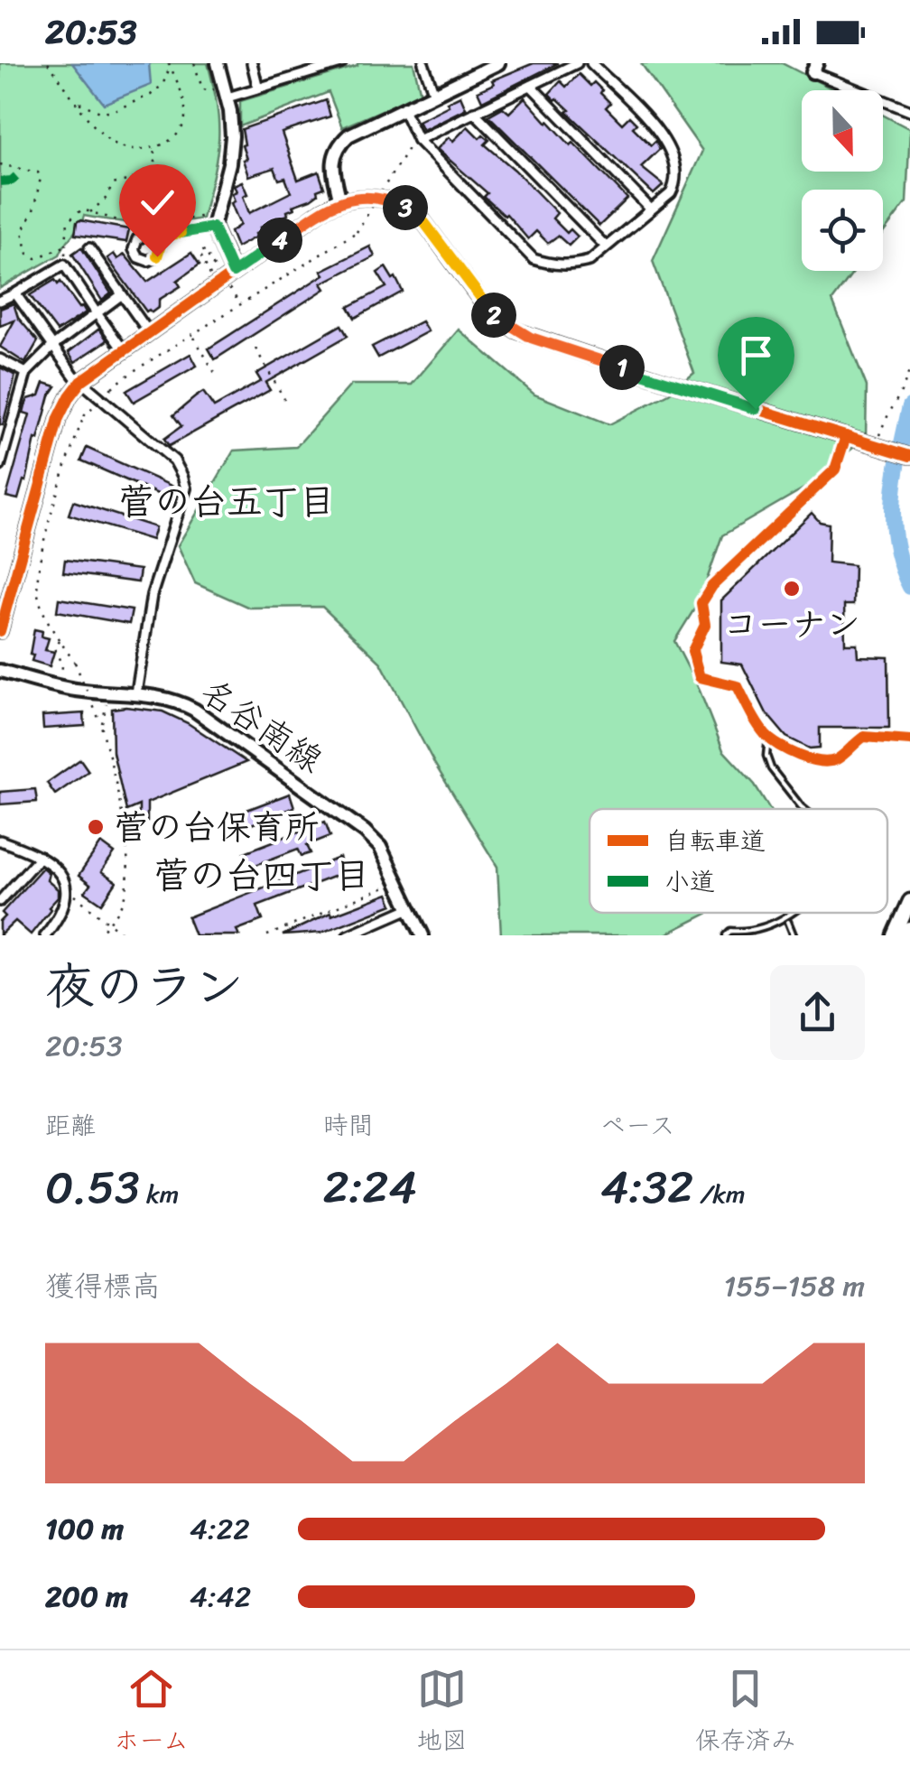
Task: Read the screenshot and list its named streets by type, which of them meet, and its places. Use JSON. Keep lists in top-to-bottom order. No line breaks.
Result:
{"streets":{"street":["名谷南線"]},"districts":["菅の台五丁目","菅の台四丁目"],"places":["コーナン","菅の台保育所"],"legend":["自転車道","小道"],"north":"bottom","page":{"status":"20:53","pins":["3","4","2","1"],"heading":["夜のラン","20:53"],"stats":[["距離","0.53 km"],["時間","2:24"],["ペース","4:32 /km"]],"chart":["獲得標高","155–158 m"],"list":[{"name":"100 m","note":"4:22"},{"name":"200 m","note":"4:42"}],"tabs":["ホーム","地図","保存済み"]}}
